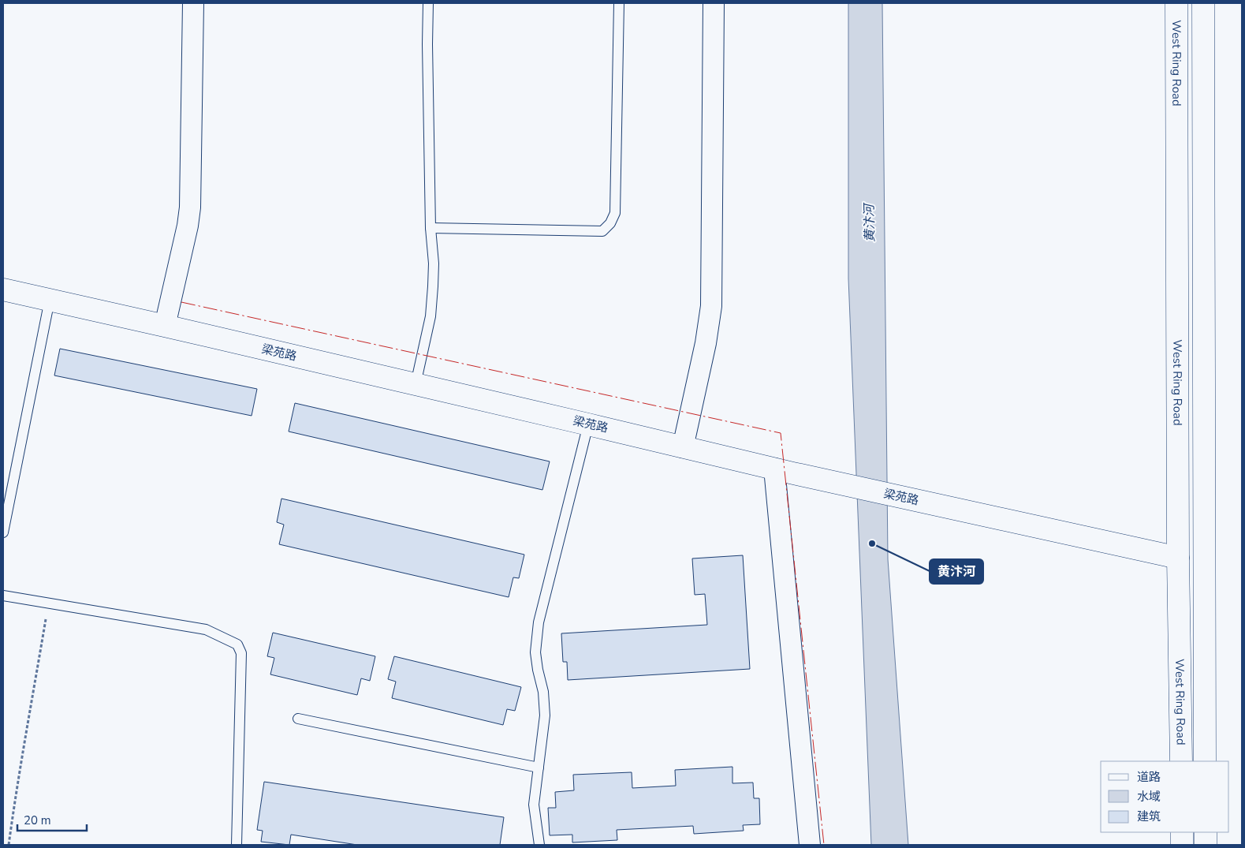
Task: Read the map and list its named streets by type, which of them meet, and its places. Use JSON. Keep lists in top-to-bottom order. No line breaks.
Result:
{"streets":{"main road":["West Ring Road","梁苑路"]},"crossings":[["West Ring Road","梁苑路"]],"water":["黄汴河"],"places":["黄汴河"],"legend":["道路","水域","建筑"],"scale_bar":"20 m"}
